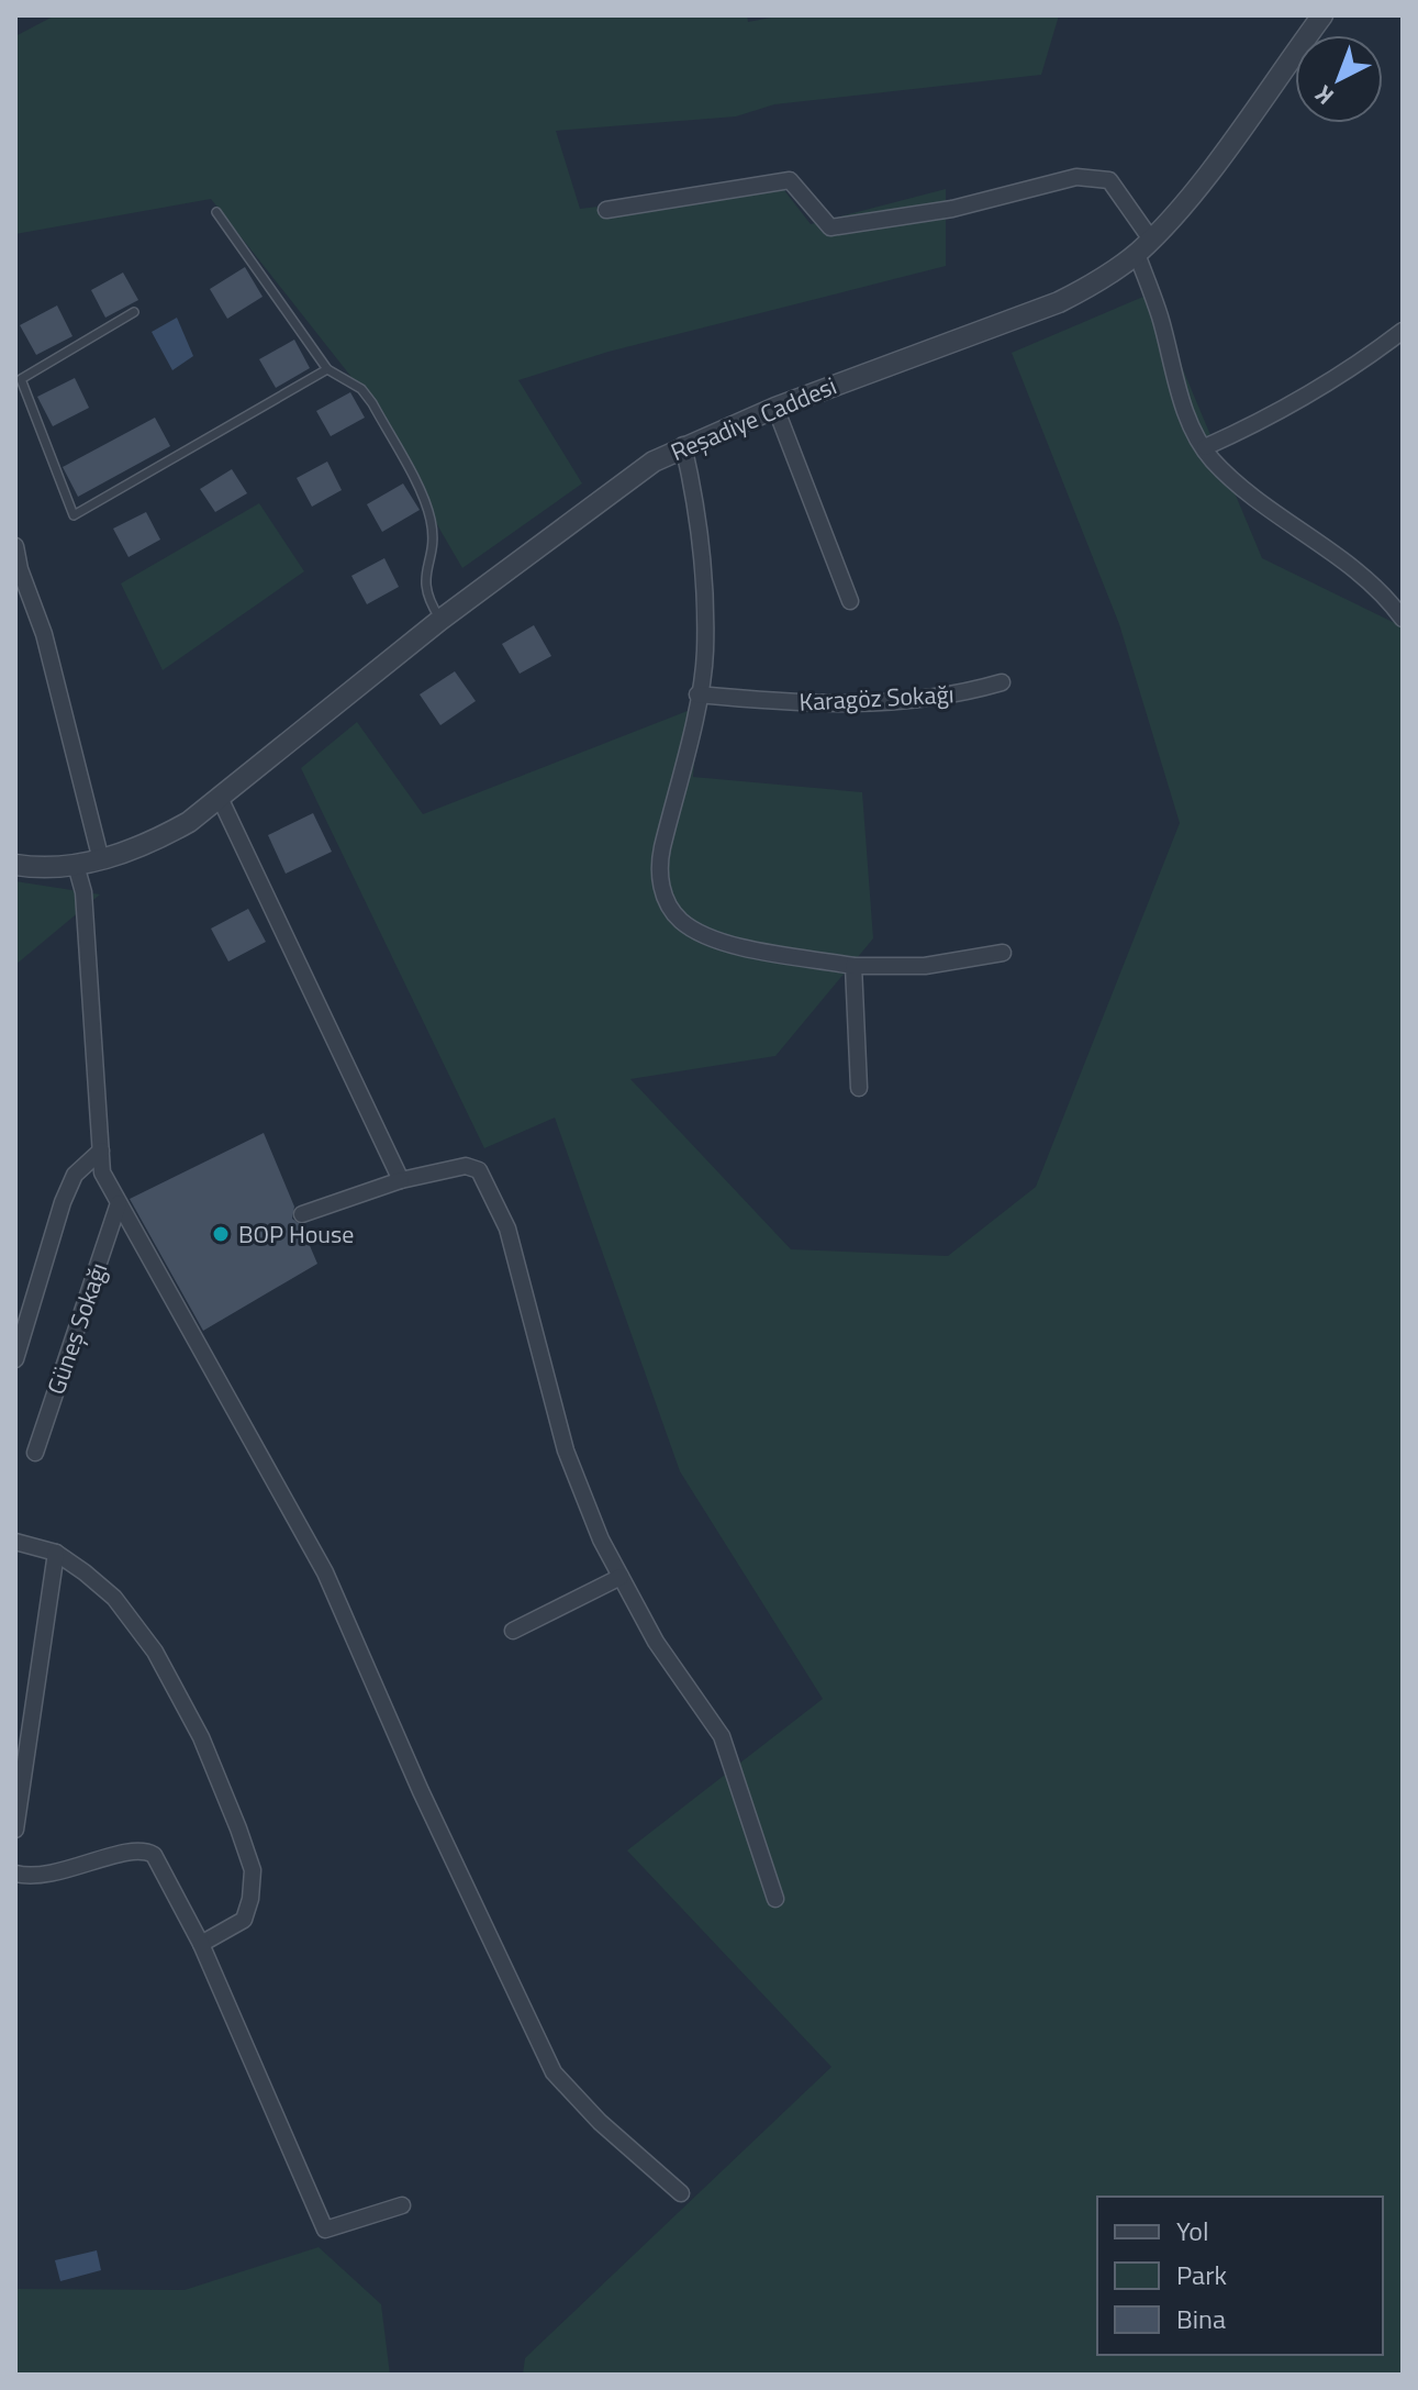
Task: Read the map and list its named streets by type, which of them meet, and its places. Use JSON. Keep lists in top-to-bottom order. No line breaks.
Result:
{"streets":{"street":["Reşadiye Caddesi","Karagöz Sokağı","Güneş Sokağı"]},"places":["BOP House"],"legend":["Yol","Park","Bina"],"north":"bottom left"}
